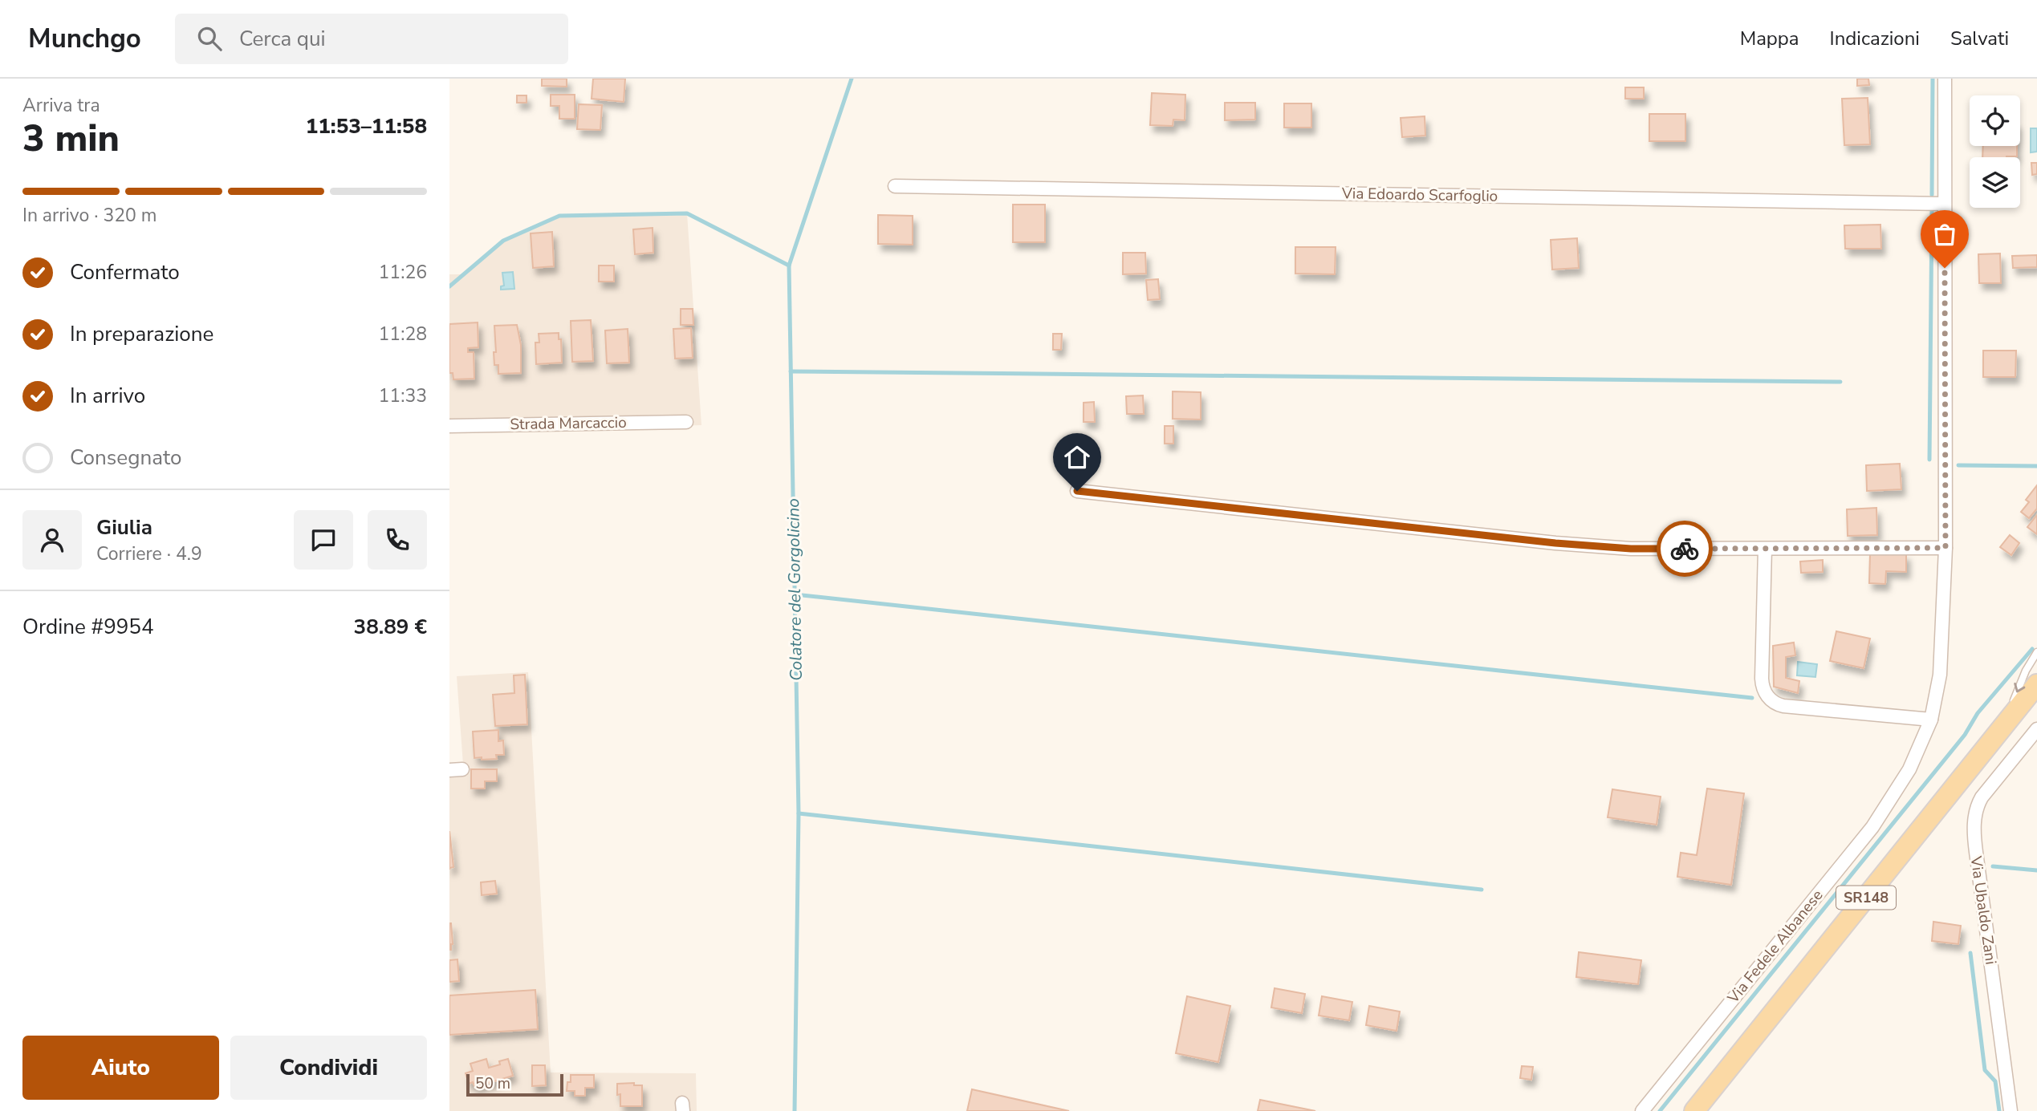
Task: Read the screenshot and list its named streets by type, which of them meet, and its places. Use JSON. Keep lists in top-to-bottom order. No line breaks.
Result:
{"streets":{"main road":["SR148"],"street":["Via Edoardo Scarfoglio","Strada Marcaccio","Via Ubaldo Zani","Via Fedele Albanese"]},"crossings":[["Via Edoardo Scarfoglio","Via Fedele Albanese"]],"water":["Colatore del Gorgolicino"],"scale_bar":"50 m","page":{"header":"Munchgo","search":"Cerca qui","nav":["Mappa","Indicazioni","Salvati"],"heading":["3 min","Arriva tra","11:53–11:58"],"panel":["Giulia","Corriere · 4.9","Ordine #9954","38.89 €"],"bar":"In arrivo · 320 m","list":[["Confermato","11:26"],["In preparazione","11:28"],["In arrivo","11:33"],"Consegnato"],"buttons":["Aiuto","Condividi"],"scale":"50 m"}}
